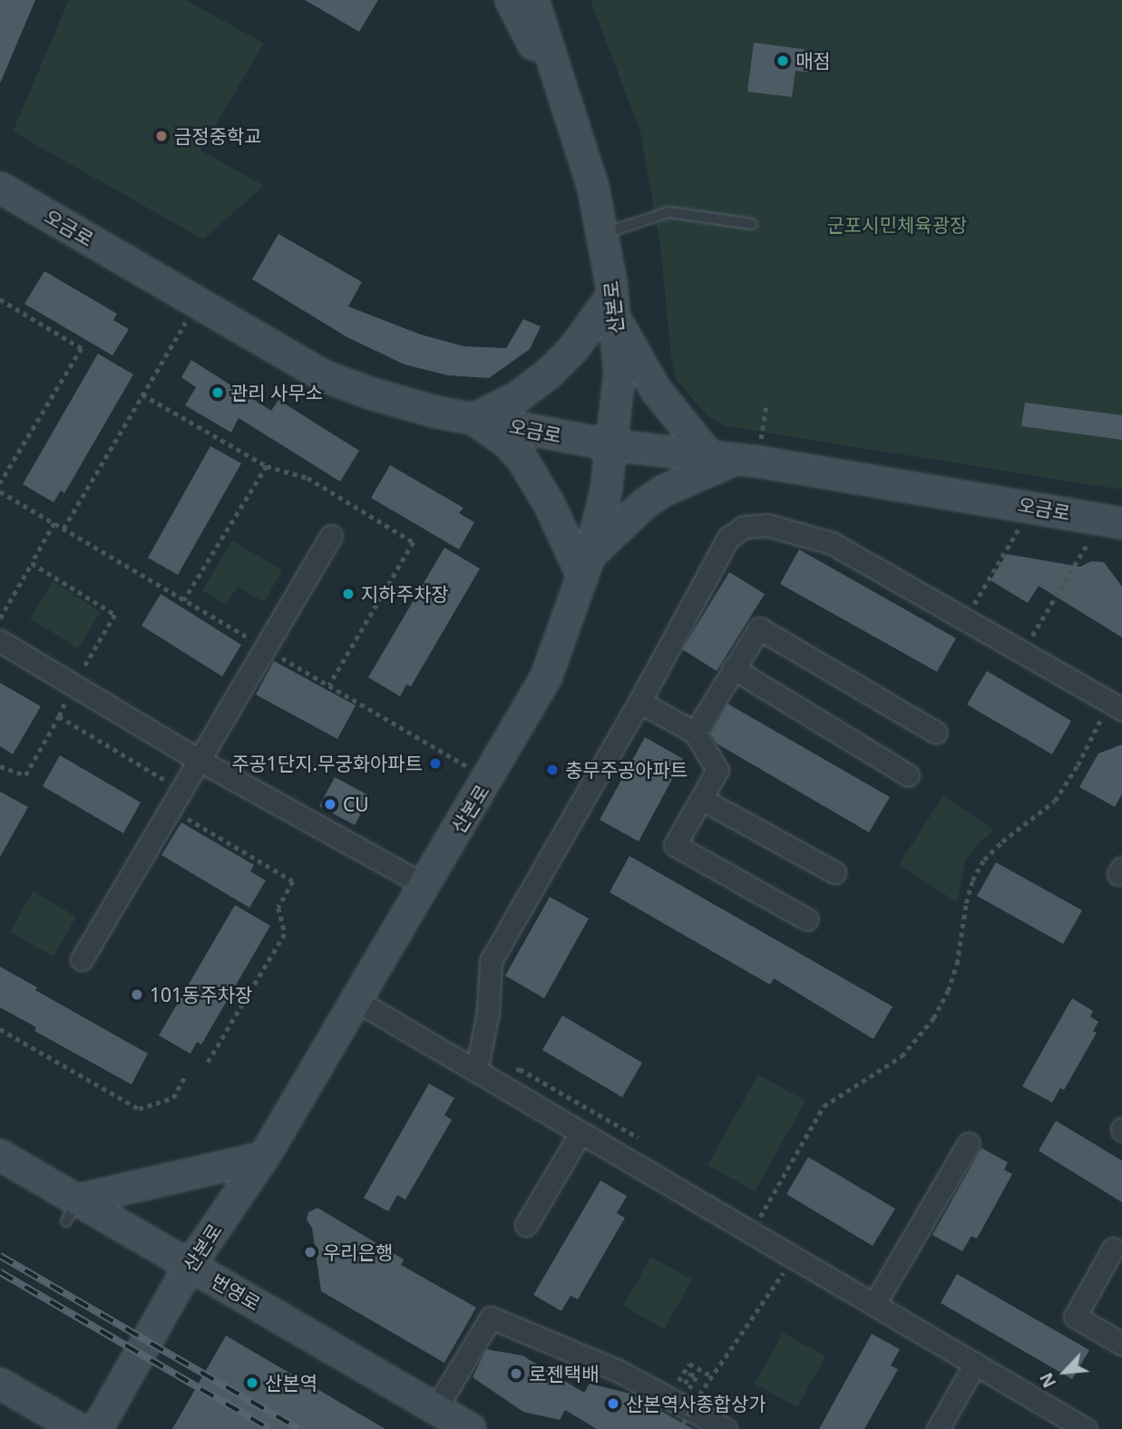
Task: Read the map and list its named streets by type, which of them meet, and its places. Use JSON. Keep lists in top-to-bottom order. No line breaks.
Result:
{"streets":{"street":["오금로","산본로","번영로"]},"crossings":[["오금로","산본로"],["산본로","번영로"]],"parks":["군포시민체육광장"],"places":["매점","금정중학교","관리 사무소","지하주차장","주공1단지.무궁화아파트","충무주공아파트","CU","101동주차장","우리은행","로젠택배","산본역","산본역사종합상가"],"north":"bottom left"}
